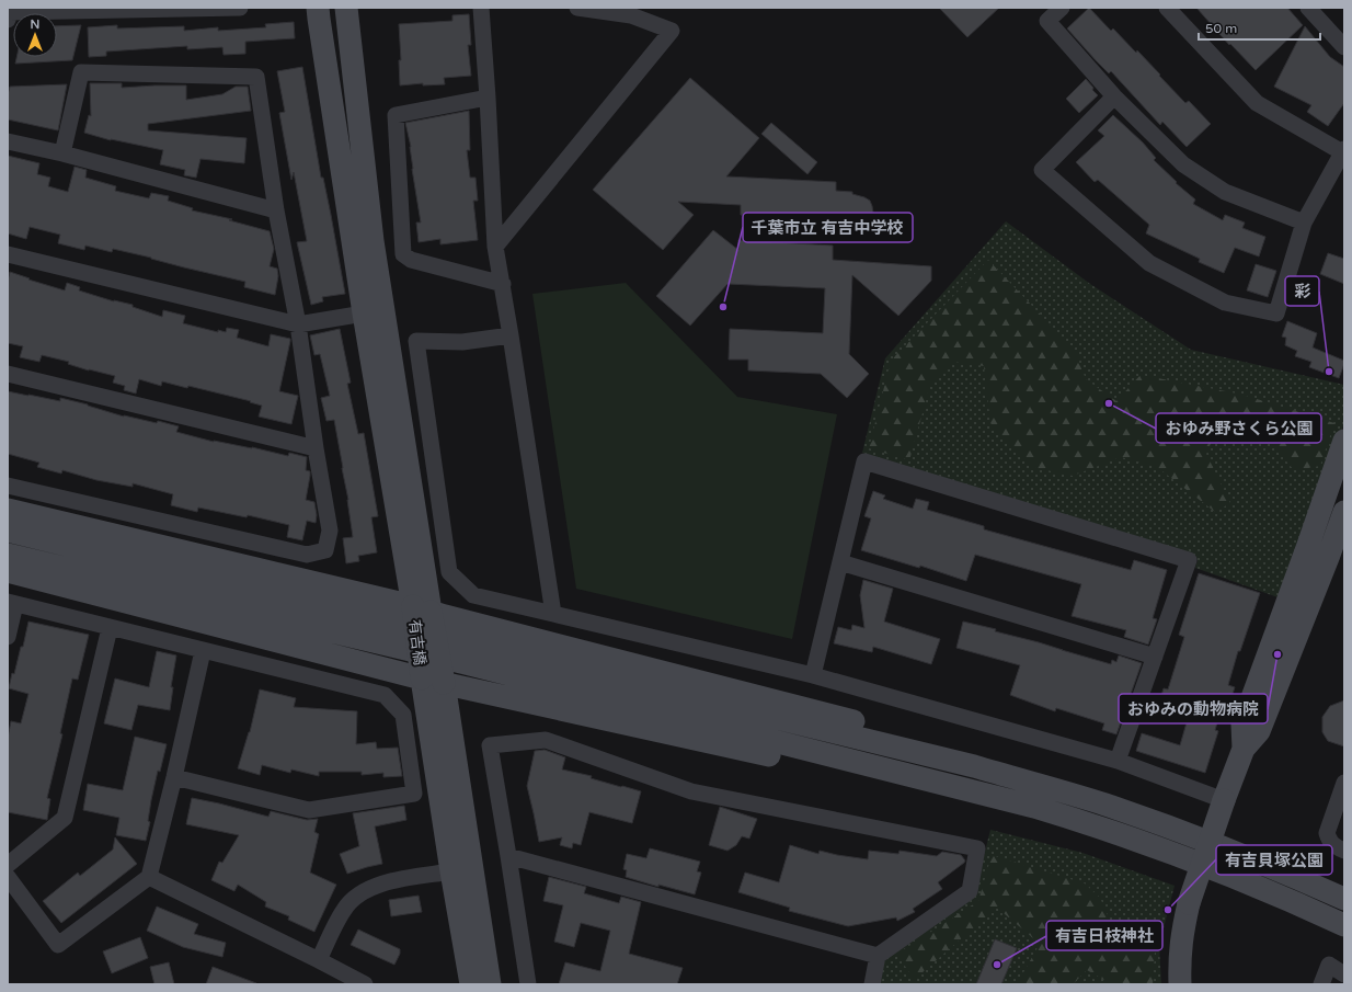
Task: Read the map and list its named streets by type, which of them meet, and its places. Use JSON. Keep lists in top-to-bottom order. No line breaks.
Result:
{"streets":{"street":["有吉橋"]},"places":["千葉市立 有吉中学校","彩","おゆみ野さくら公園","おゆみの動物病院","有吉貝塚公園","有吉日枝神社"],"scale_bar":"50 m","north":"top"}
